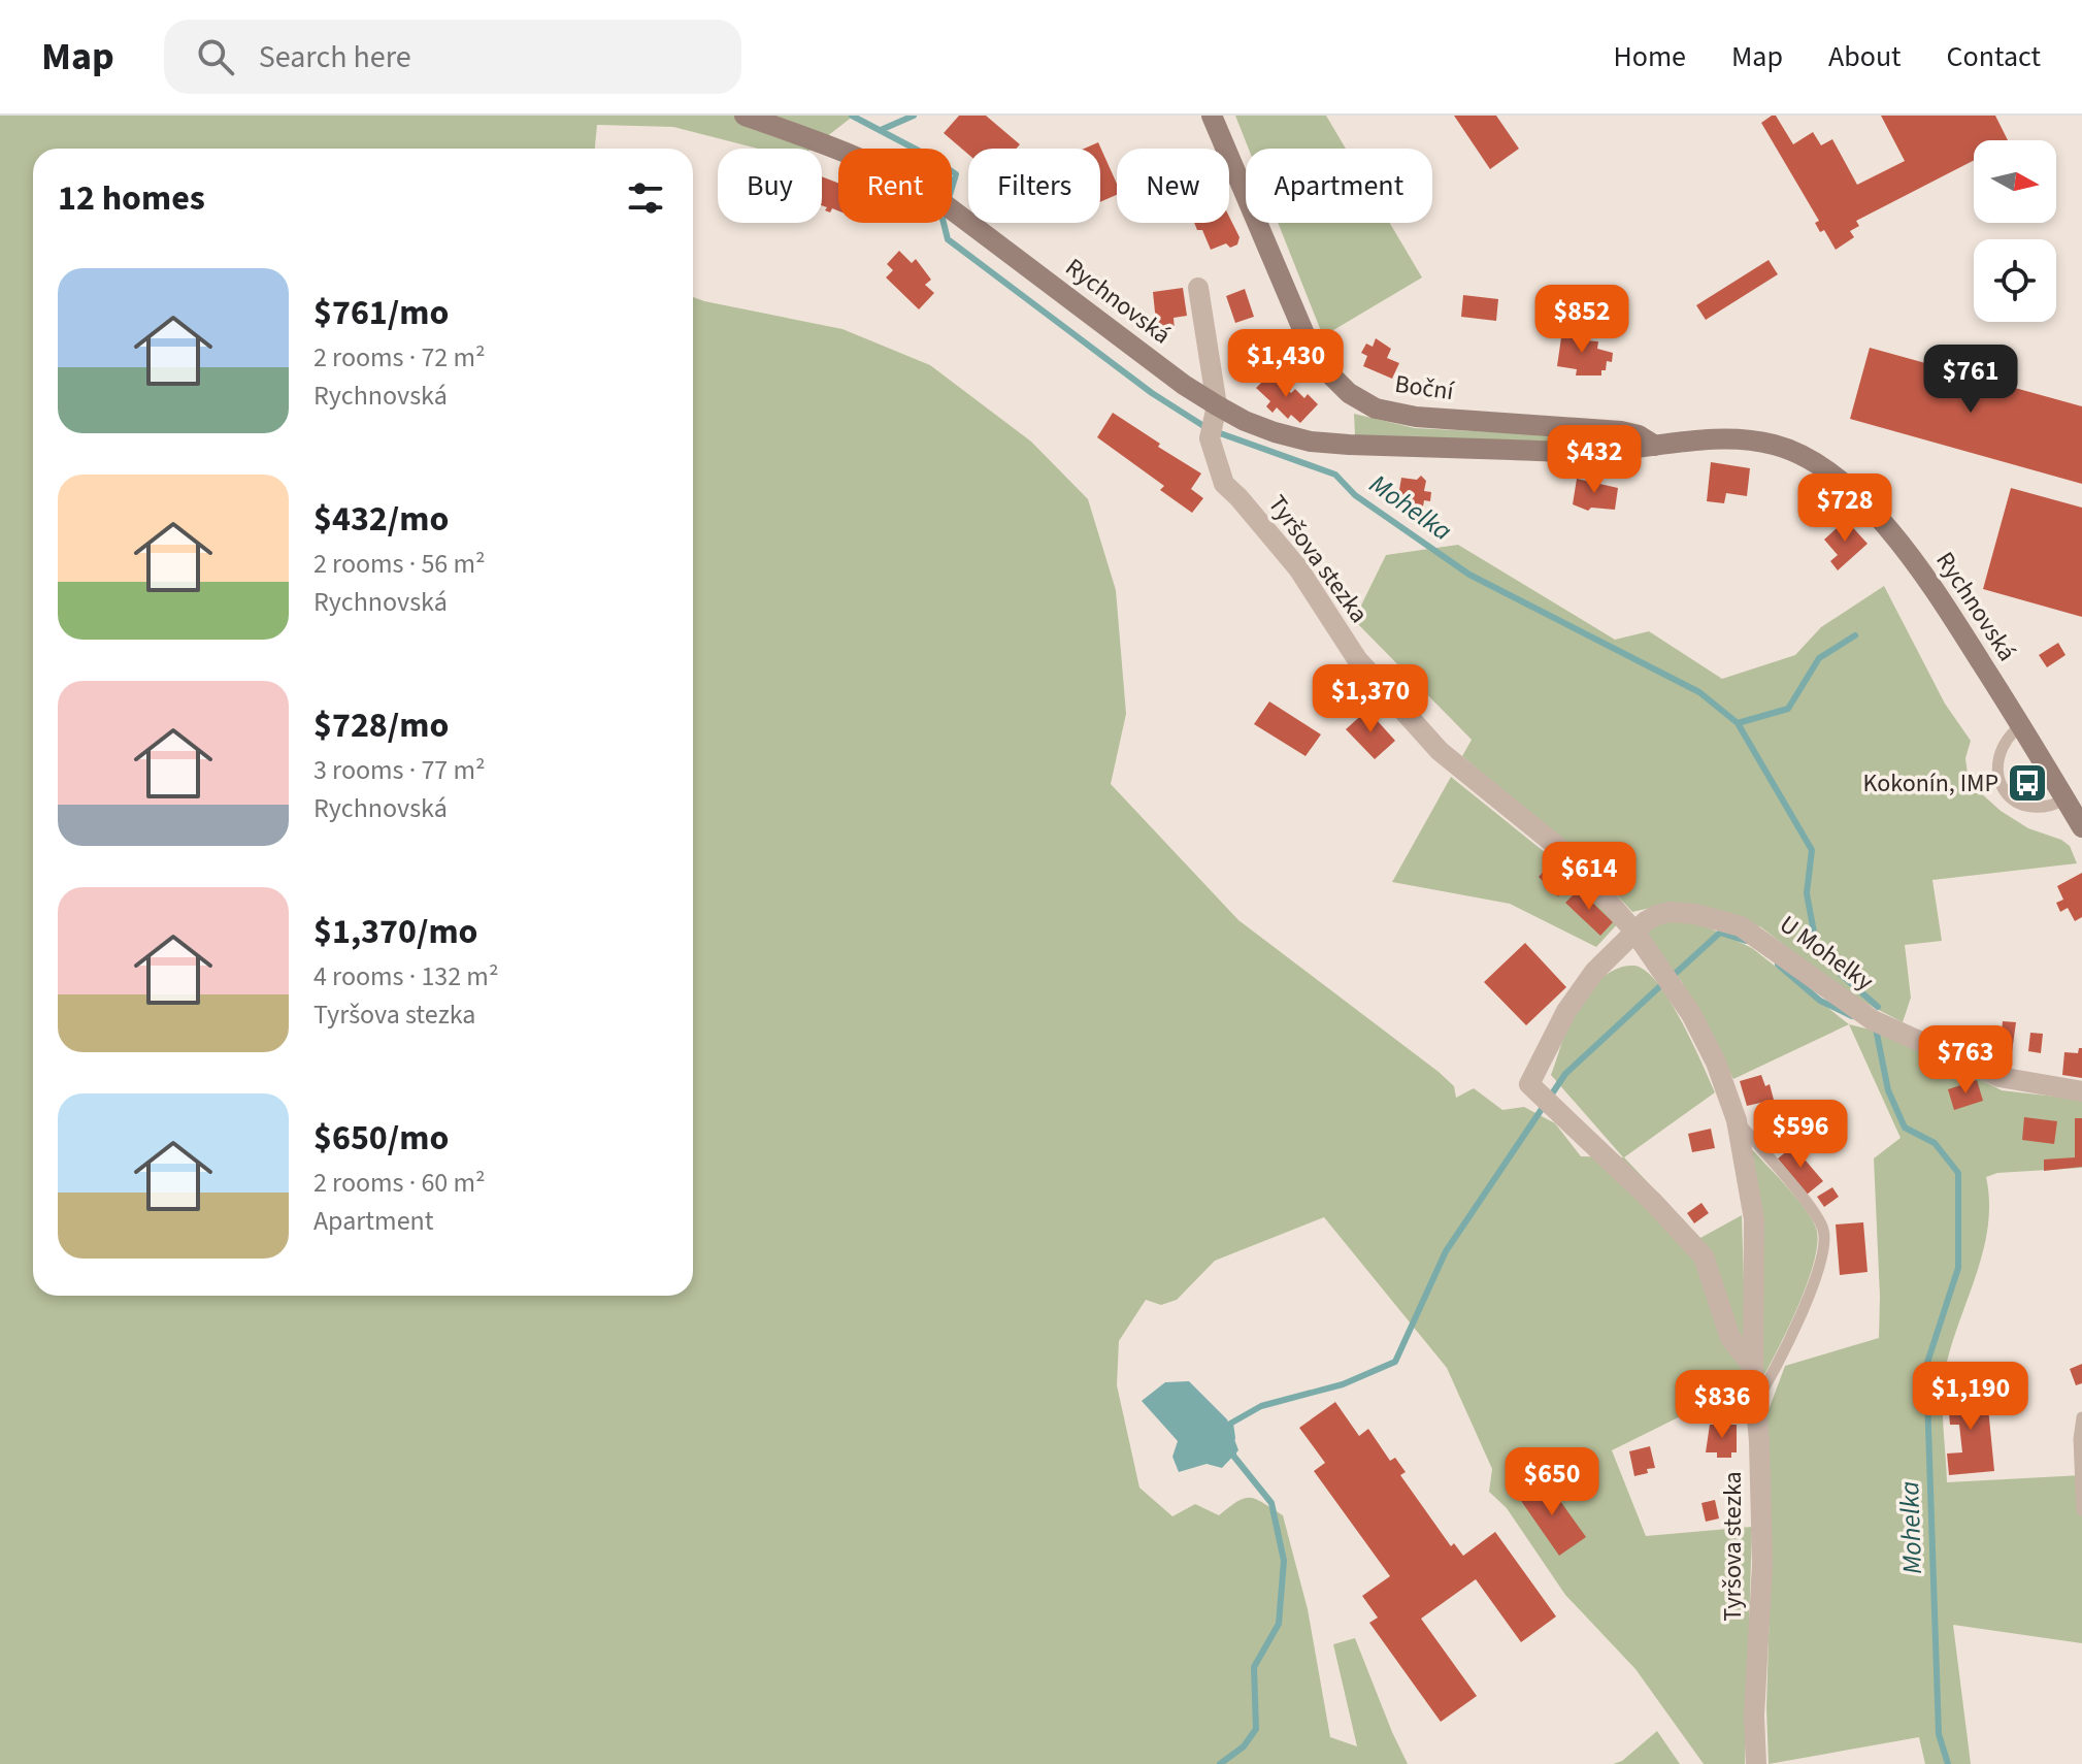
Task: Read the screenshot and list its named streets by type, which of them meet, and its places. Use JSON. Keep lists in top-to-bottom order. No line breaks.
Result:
{"streets":{"street":["Rychnovská","Boční","Tyršova stezka","U Mohelky"]},"crossings":[["Rychnovská","Boční"],["Rychnovská","Tyršova stezka"],["Tyršova stezka","U Mohelky"]],"water":["Mohelka"],"places":{"bus stop":["Kokonín, IMP"]},"north":"right","page":{"header":"Map","search":"Search here","nav":["Home","Map","About","Contact"],"chip":["Buy","Rent","Filters","New","Apartment"],"heading":"12 homes","list":[{"name":"$761/mo","note":"2 rooms · 72 m² · Rychnovská"},{"name":"$432/mo","note":"2 rooms · 56 m² · Rychnovská"},{"name":"$728/mo","note":"3 rooms · 77 m² · Rychnovská"},{"name":"$1,370/mo","note":"4 rooms · 132 m² · Tyršova stezka"},{"name":"$650/mo","note":"2 rooms · 60 m² · Apartment"}],"price":["$852","$1,430","$761","$432","$728","$1,370","$614","$763","$596","$1,190","$836","$650"]}}
